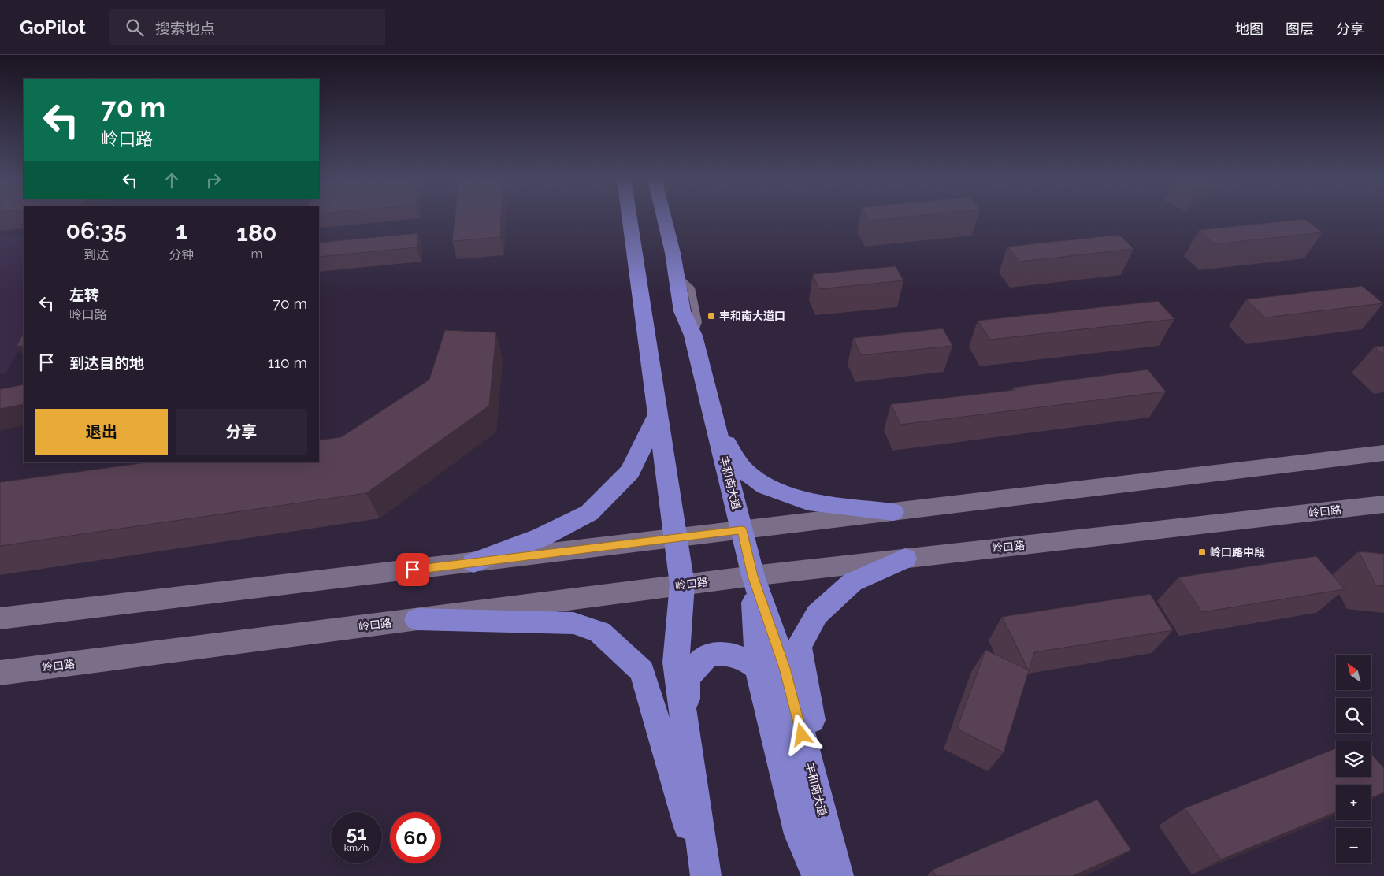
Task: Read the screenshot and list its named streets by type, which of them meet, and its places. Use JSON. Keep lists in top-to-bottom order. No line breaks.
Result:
{"streets":{"main road":["丰和南大道"],"street":["岭口路"]},"crossings":[["丰和南大道","岭口路"]],"places":{"transit":["丰和南大道口","岭口路中段"]},"north":"top left","page":{"header":"GoPilot","search":"搜索地点","nav":["地图","图层","分享"],"turn":["70 m","岭口路"],"eta":["06:35","到达","1","分钟","180","m"],"list":[{"name":"左转","note":"岭口路","value":"70 m"},{"name":"到达目的地","value":"110 m"}],"buttons":["退出","分享"],"map_buttons":["+","−"],"speed":"51 km/h","limit":"60"}}
